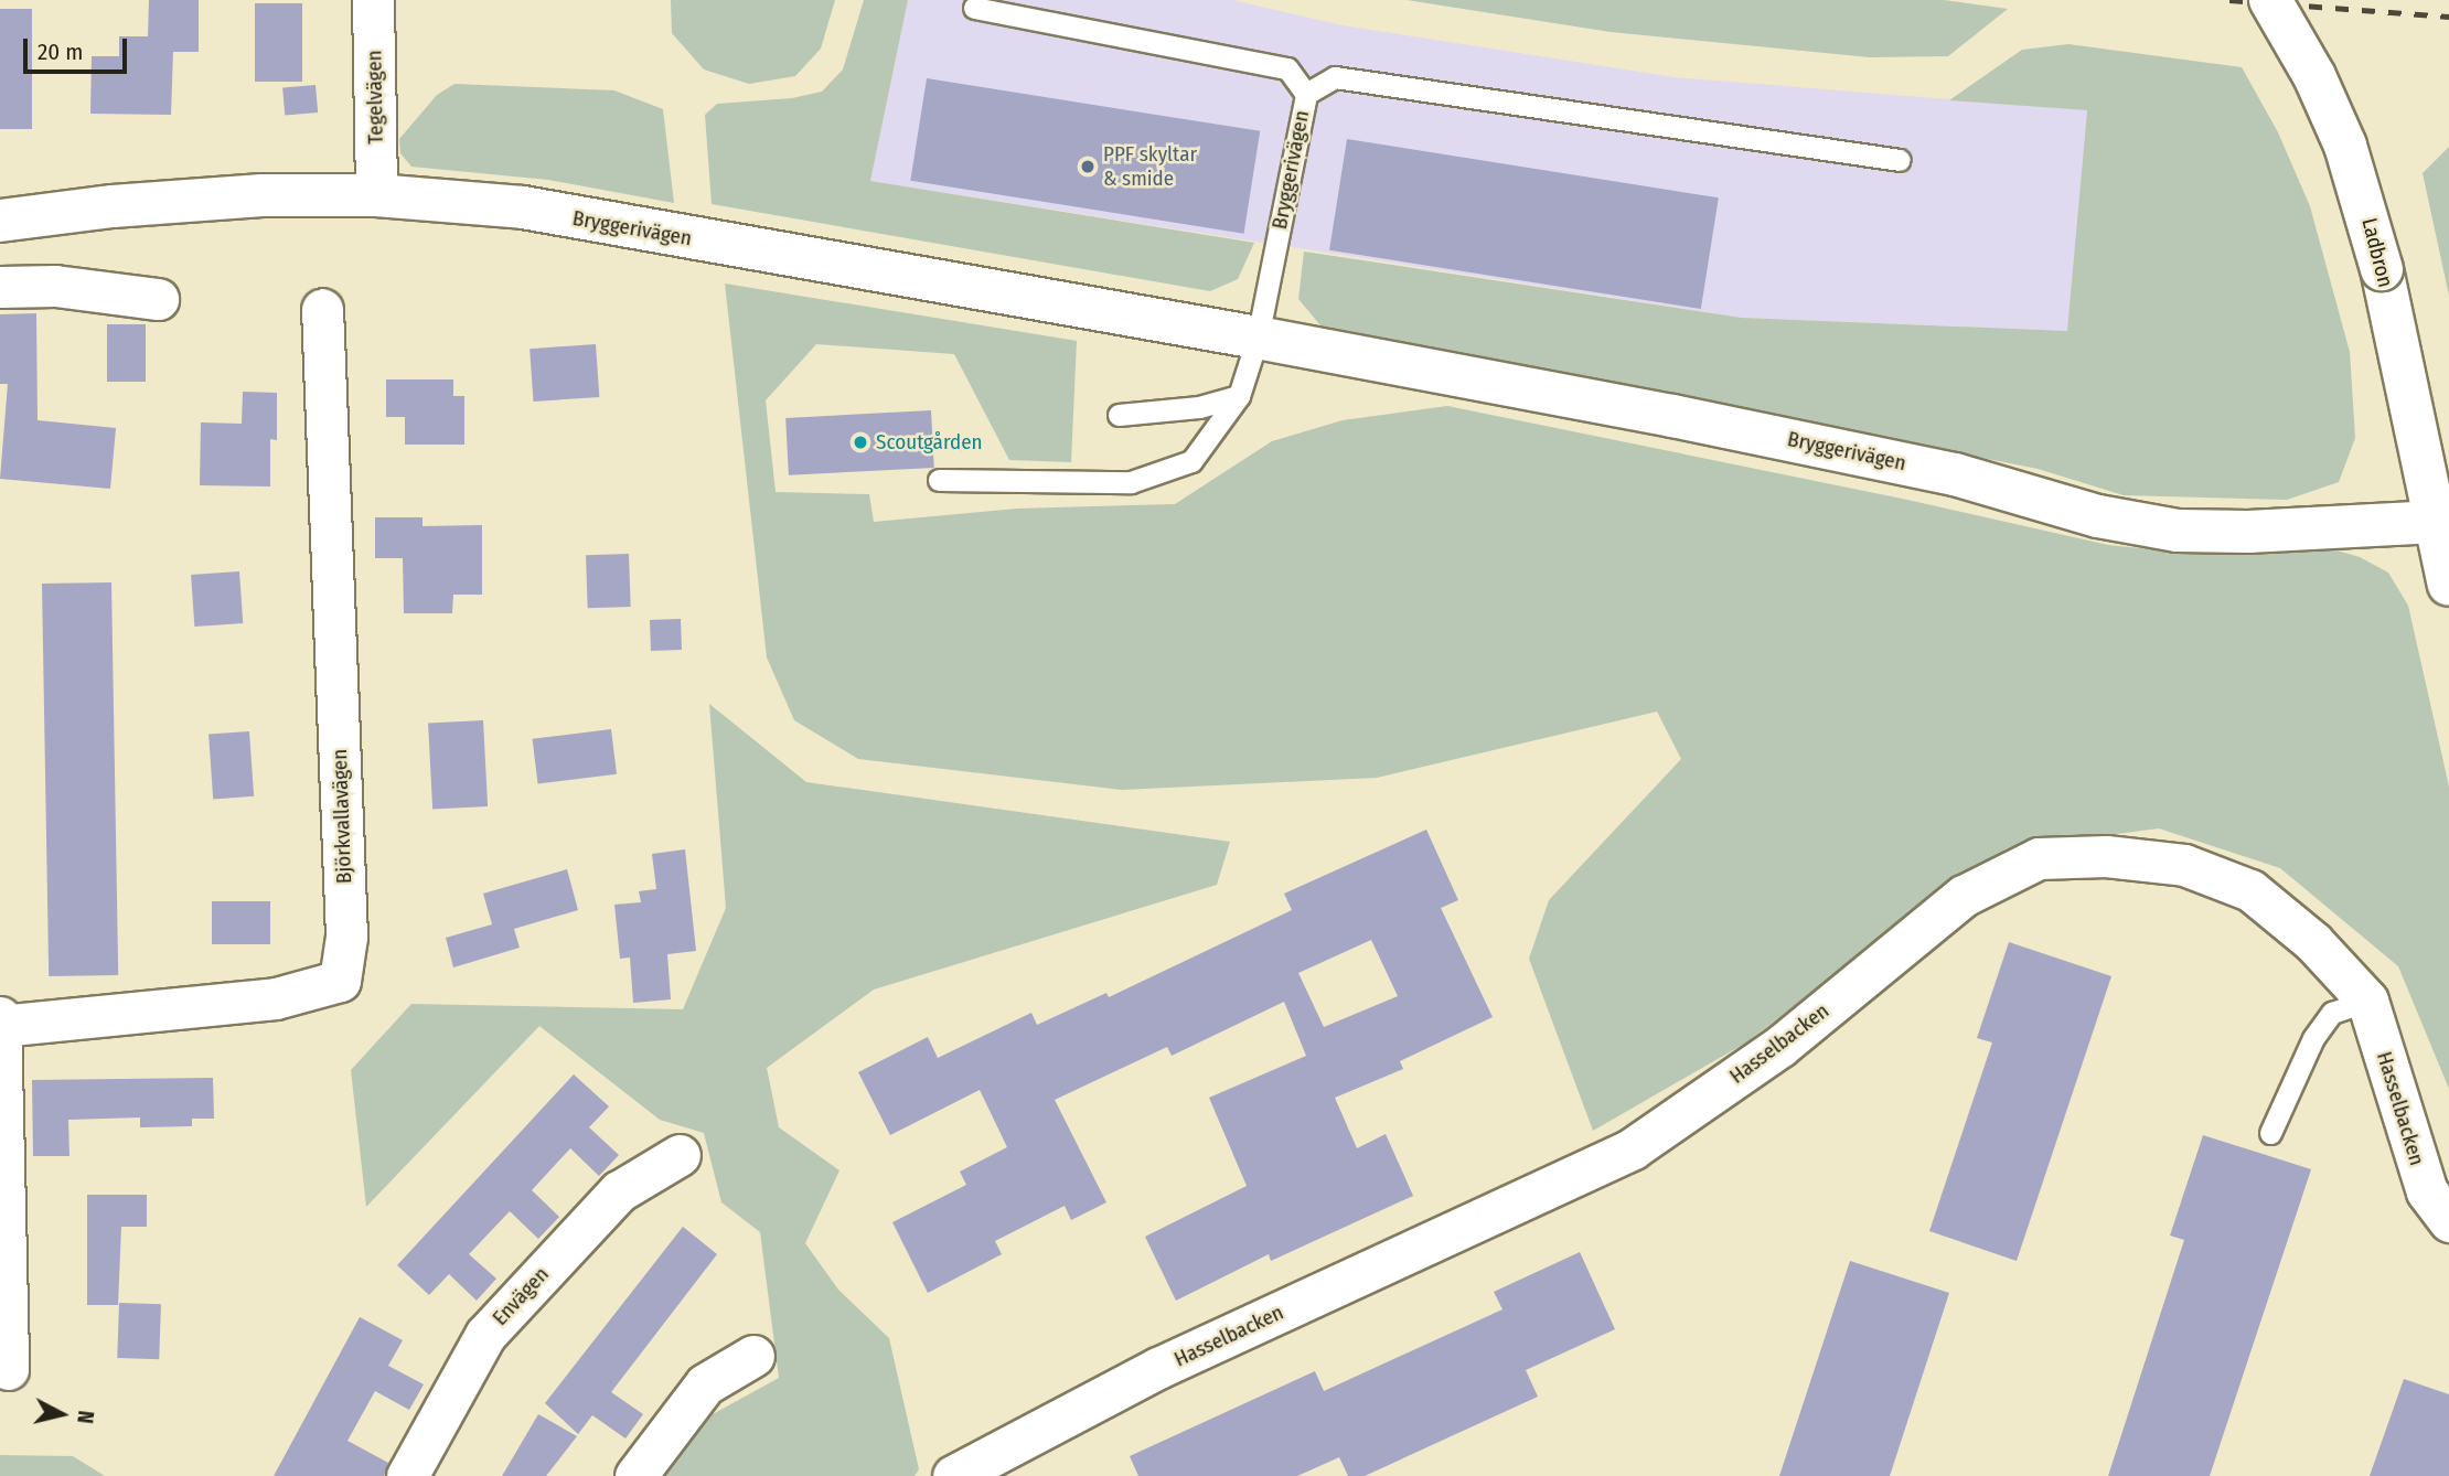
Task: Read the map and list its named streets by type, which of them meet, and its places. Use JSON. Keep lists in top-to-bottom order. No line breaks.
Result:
{"streets":{"street":["Tegelvägen","Bryggerivägen","Ladbron","Björkvallavägen","Hasselbacken","Envägen"]},"crossings":[["Tegelvägen","Bryggerivägen"],["Bryggerivägen","Ladbron"]],"places":["PPF skyltar & smide","Scoutgården"],"scale_bar":"20 m","north":"right"}
